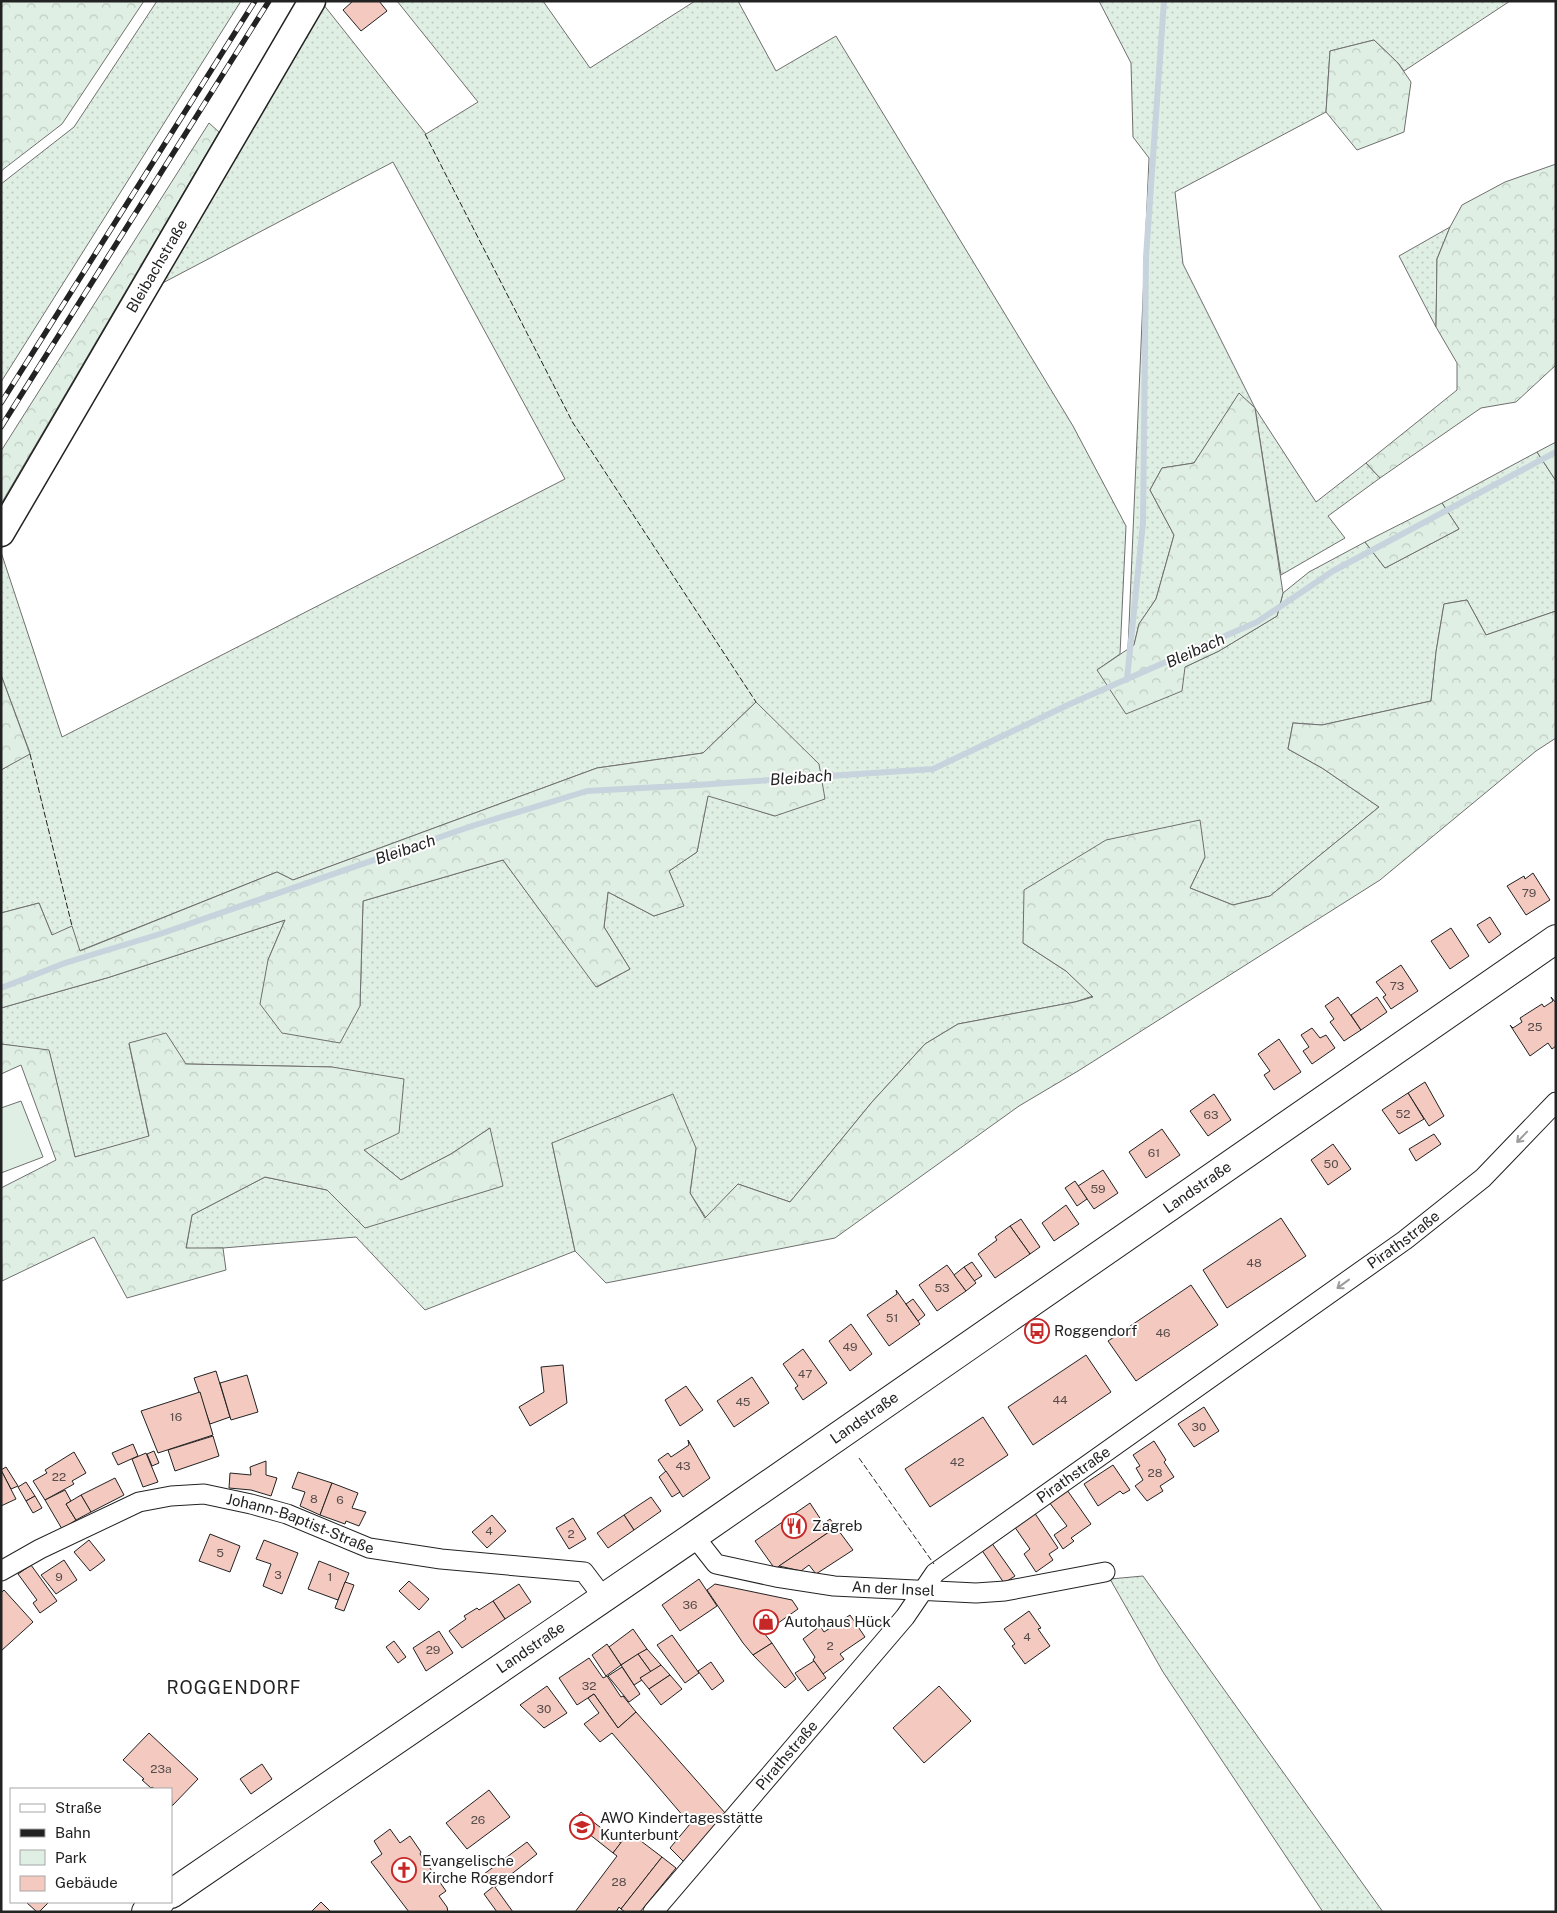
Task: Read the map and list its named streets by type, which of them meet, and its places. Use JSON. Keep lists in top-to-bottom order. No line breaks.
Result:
{"streets":{"main road":["Bleibachstraße","Landstraße"],"street":["Pirathstraße","Johann-Baptist-Straße","An der Insel"]},"crossings":[["Landstraße","Johann-Baptist-Straße"],["Landstraße","An der Insel"],["Pirathstraße","An der Insel"]],"one_way":["Pirathstraße"],"districts":["ROGGENDORF"],"water":["Bleibach"],"places":{"bus stop":["Roggendorf"],"restaurant":["Zagreb"],"shop":["Autohaus Hück"],"school or university":["AWO Kindertagesstätte Kunterbunt"],"church":["Evangelische Kirche Roggendorf"]},"house_numbers":["79","73","25","52","63","61","50","59","48","53","51","46","49","47","44","45","16","30","42","43","28","22","8","6","4","2","5","3","9","1","36","4","2","29","32","30","23a","26","28"],"legend":["Straße","Bahn","Park","Gebäude"]}
